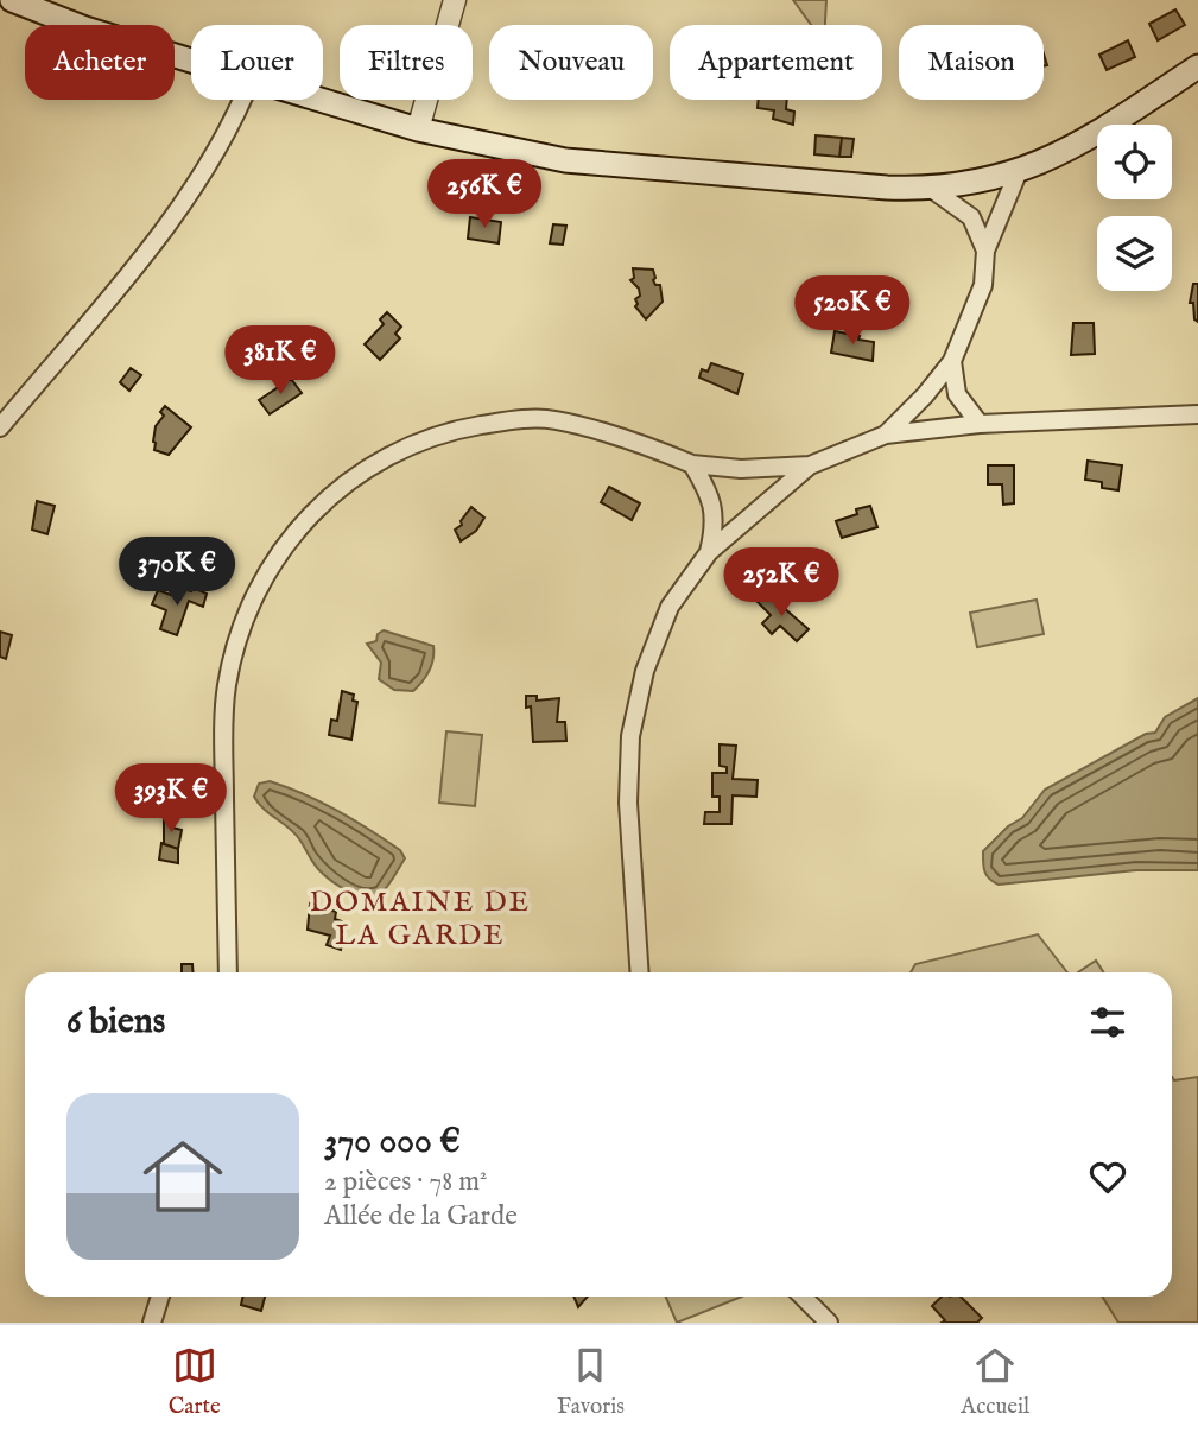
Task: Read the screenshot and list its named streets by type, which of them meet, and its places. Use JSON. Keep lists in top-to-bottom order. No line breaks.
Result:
{"districts":["DOMAINE DE LA GARDE"],"page":{"chip":["Acheter","Louer","Filtres","Nouveau","Appartement","Maison"],"price":["256K €","520K €","381K €","370K €","252K €","393K €"],"heading":"6 biens","list":[{"name":"370 000 €","note":"2 pièces · 78 m² · Allée de la Garde"}],"tabs":["Carte","Favoris","Accueil"]}}
